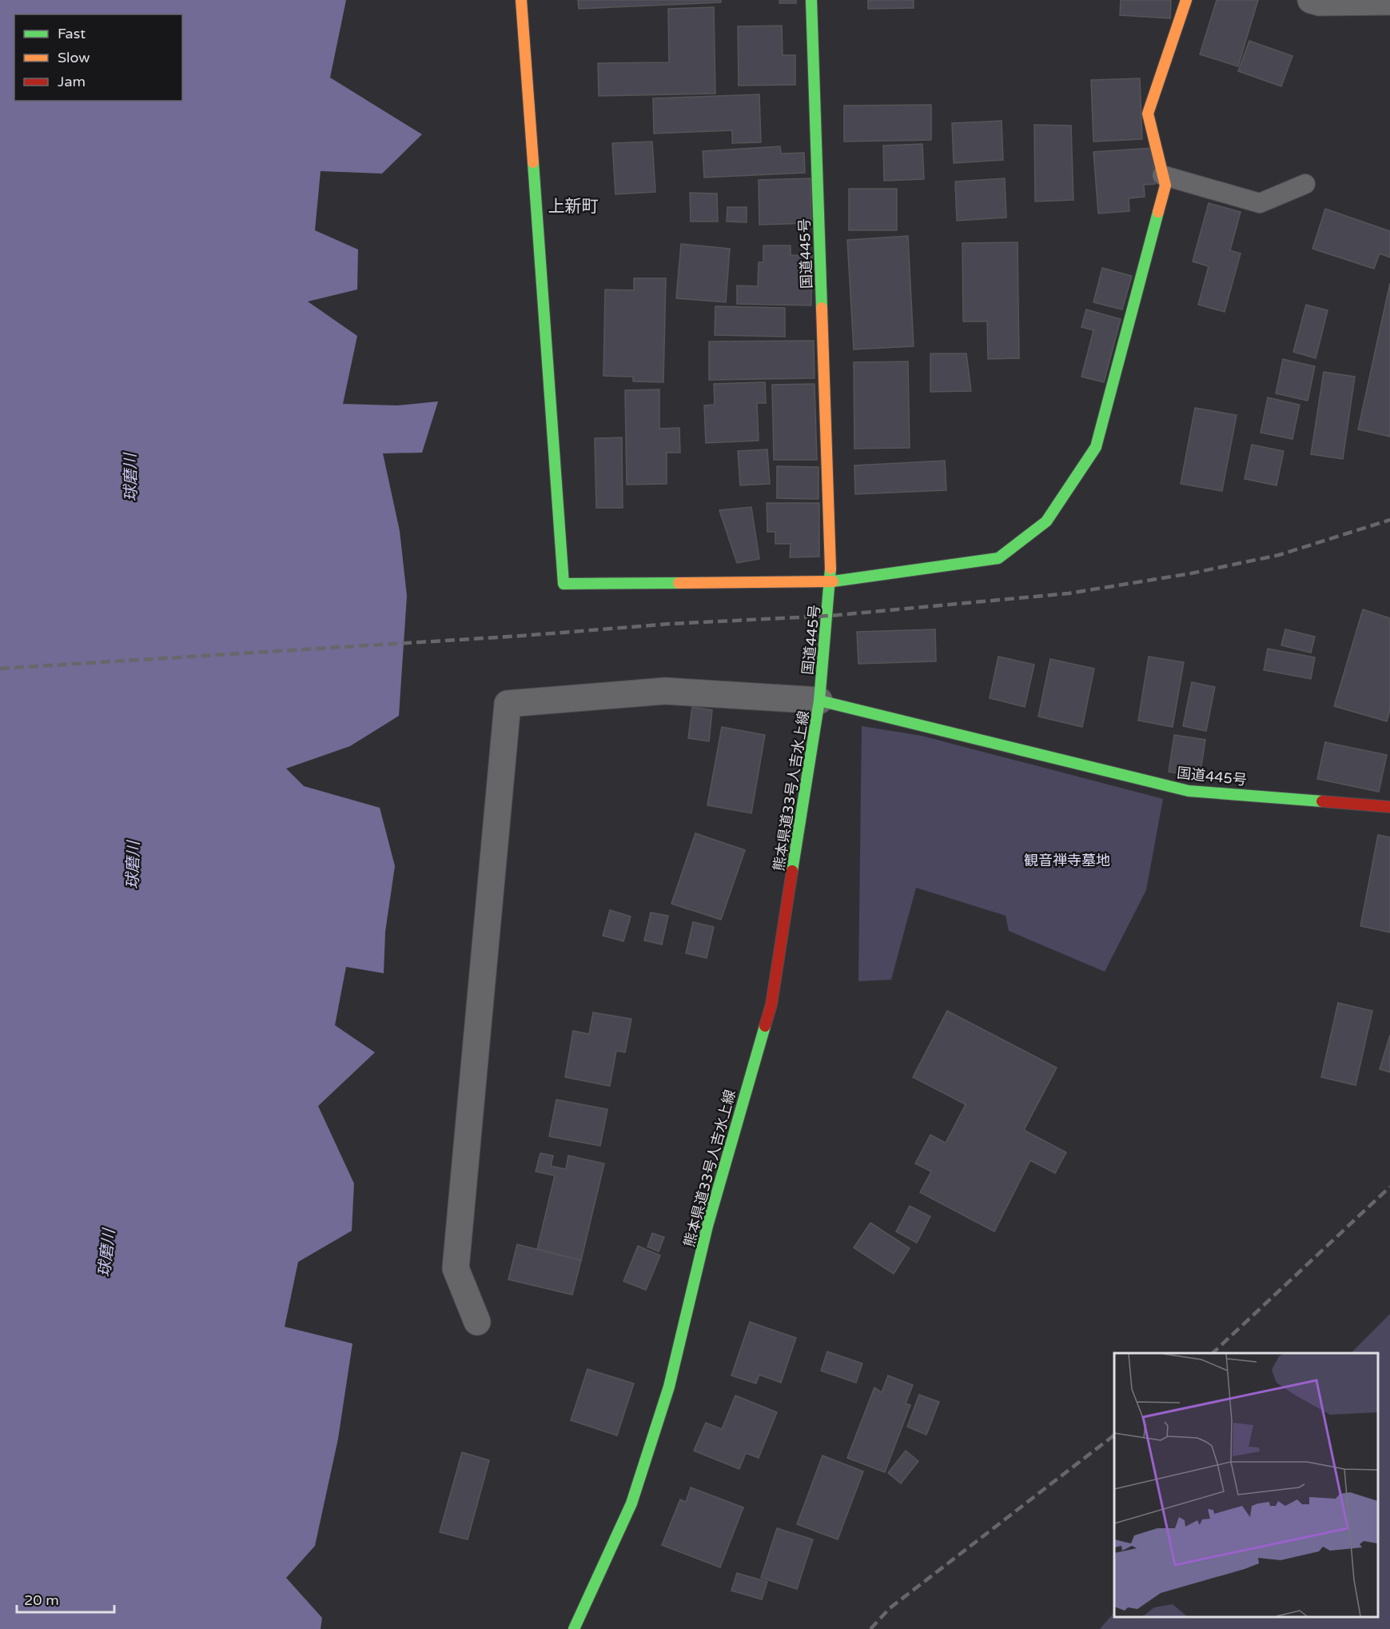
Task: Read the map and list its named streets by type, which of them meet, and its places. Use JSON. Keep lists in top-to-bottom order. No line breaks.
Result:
{"streets":{"main road":["国道445号","熊本県道33号人吉水上線"]},"crossings":[["国道445号","熊本県道33号人吉水上線"]],"districts":["上新町"],"water":["球磨川"],"parks":["観音禅寺墓地"],"legend":["Fast","Slow","Jam"],"scale_bar":"20 m"}
